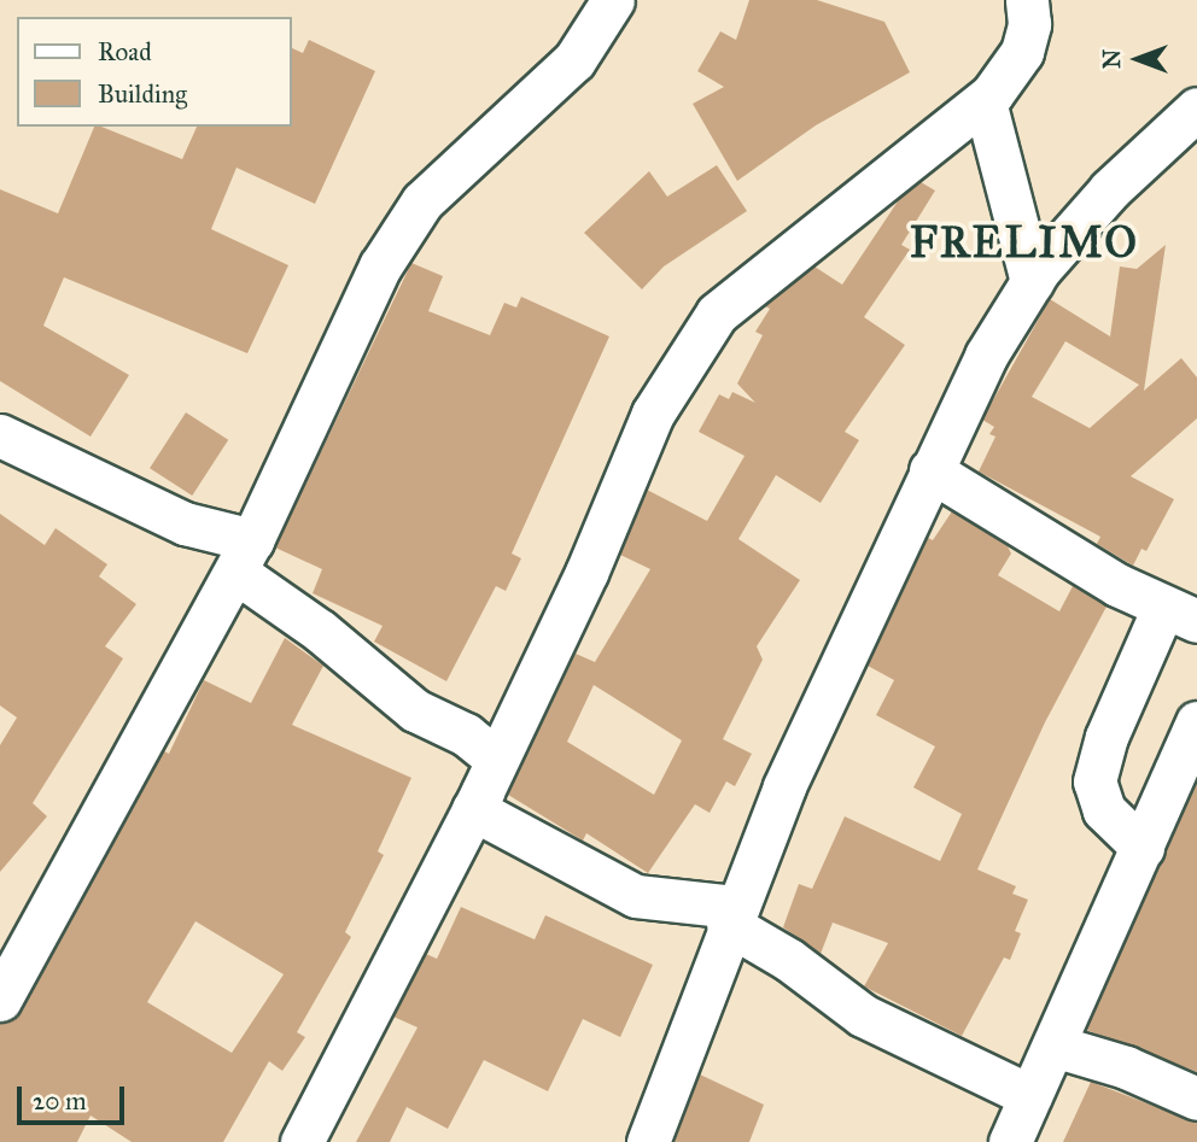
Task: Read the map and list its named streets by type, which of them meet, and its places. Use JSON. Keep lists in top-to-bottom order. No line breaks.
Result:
{"districts":["FRELIMO"],"legend":["Road","Building"],"scale_bar":"20 m","north":"left"}
